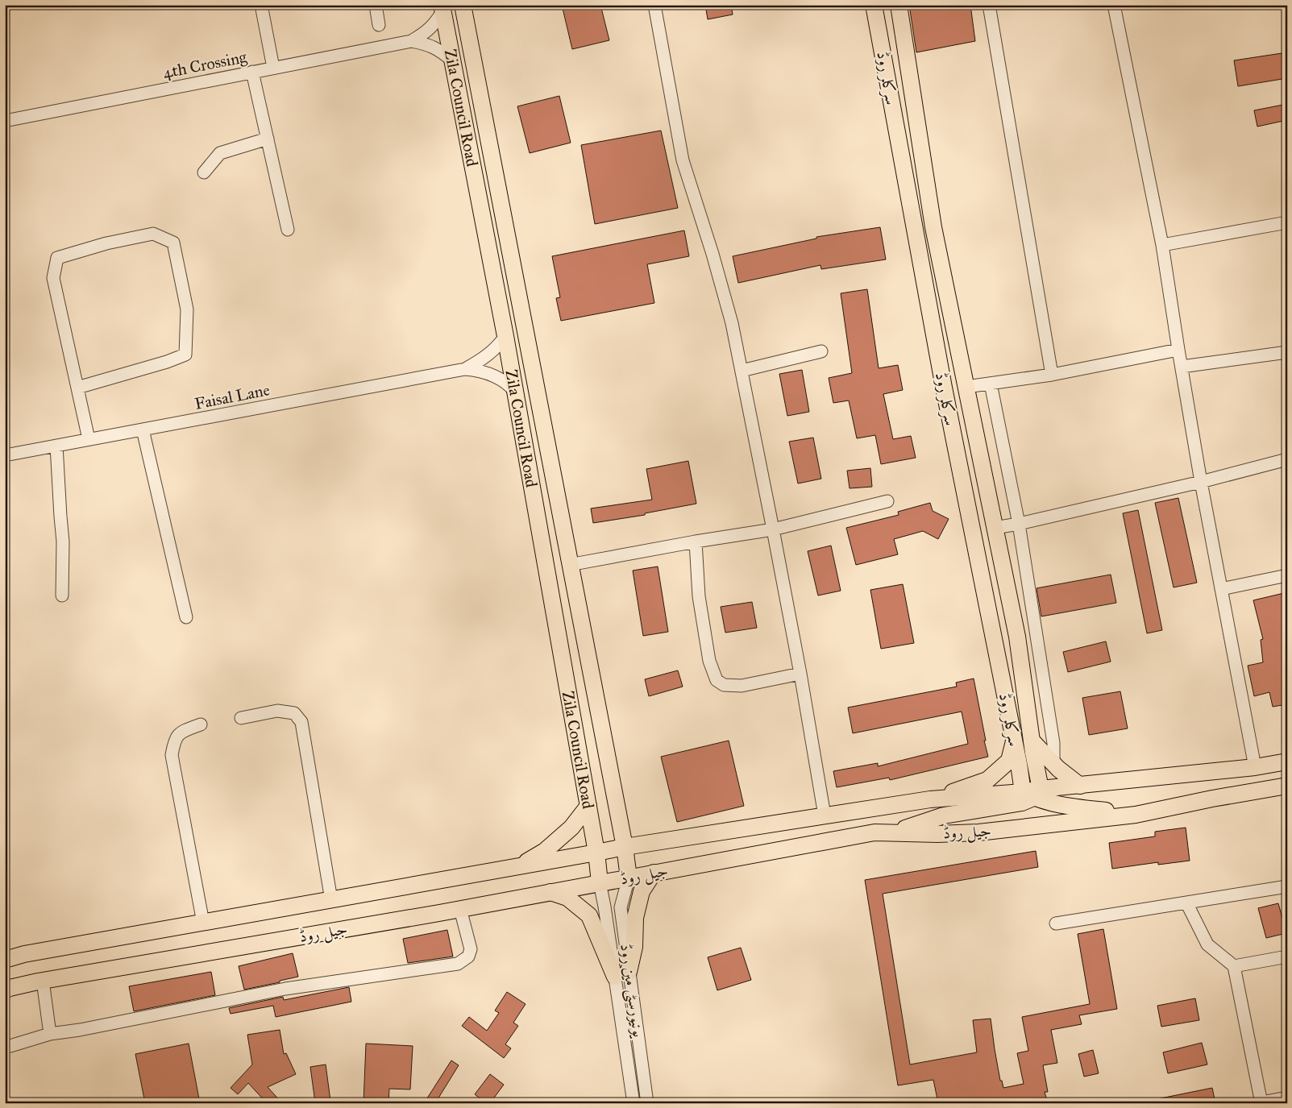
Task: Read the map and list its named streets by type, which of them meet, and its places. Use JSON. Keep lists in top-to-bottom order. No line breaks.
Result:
{"streets":{"main road":["سرکلر روڈ","Zila Council Road","جیل روڈ"],"street":["4th Crossing","Faisal Lane","یونیورسٹی مین روڈ"]},"crossings":[["4th Crossing","Zila Council Road"],["سرکلر روڈ","جیل روڈ"],["Zila Council Road","Faisal Lane"],["Zila Council Road","جیل روڈ"],["Zila Council Road","یونیورسٹی مین روڈ"],["جیل روڈ","یونیورسٹی مین روڈ"]]}
